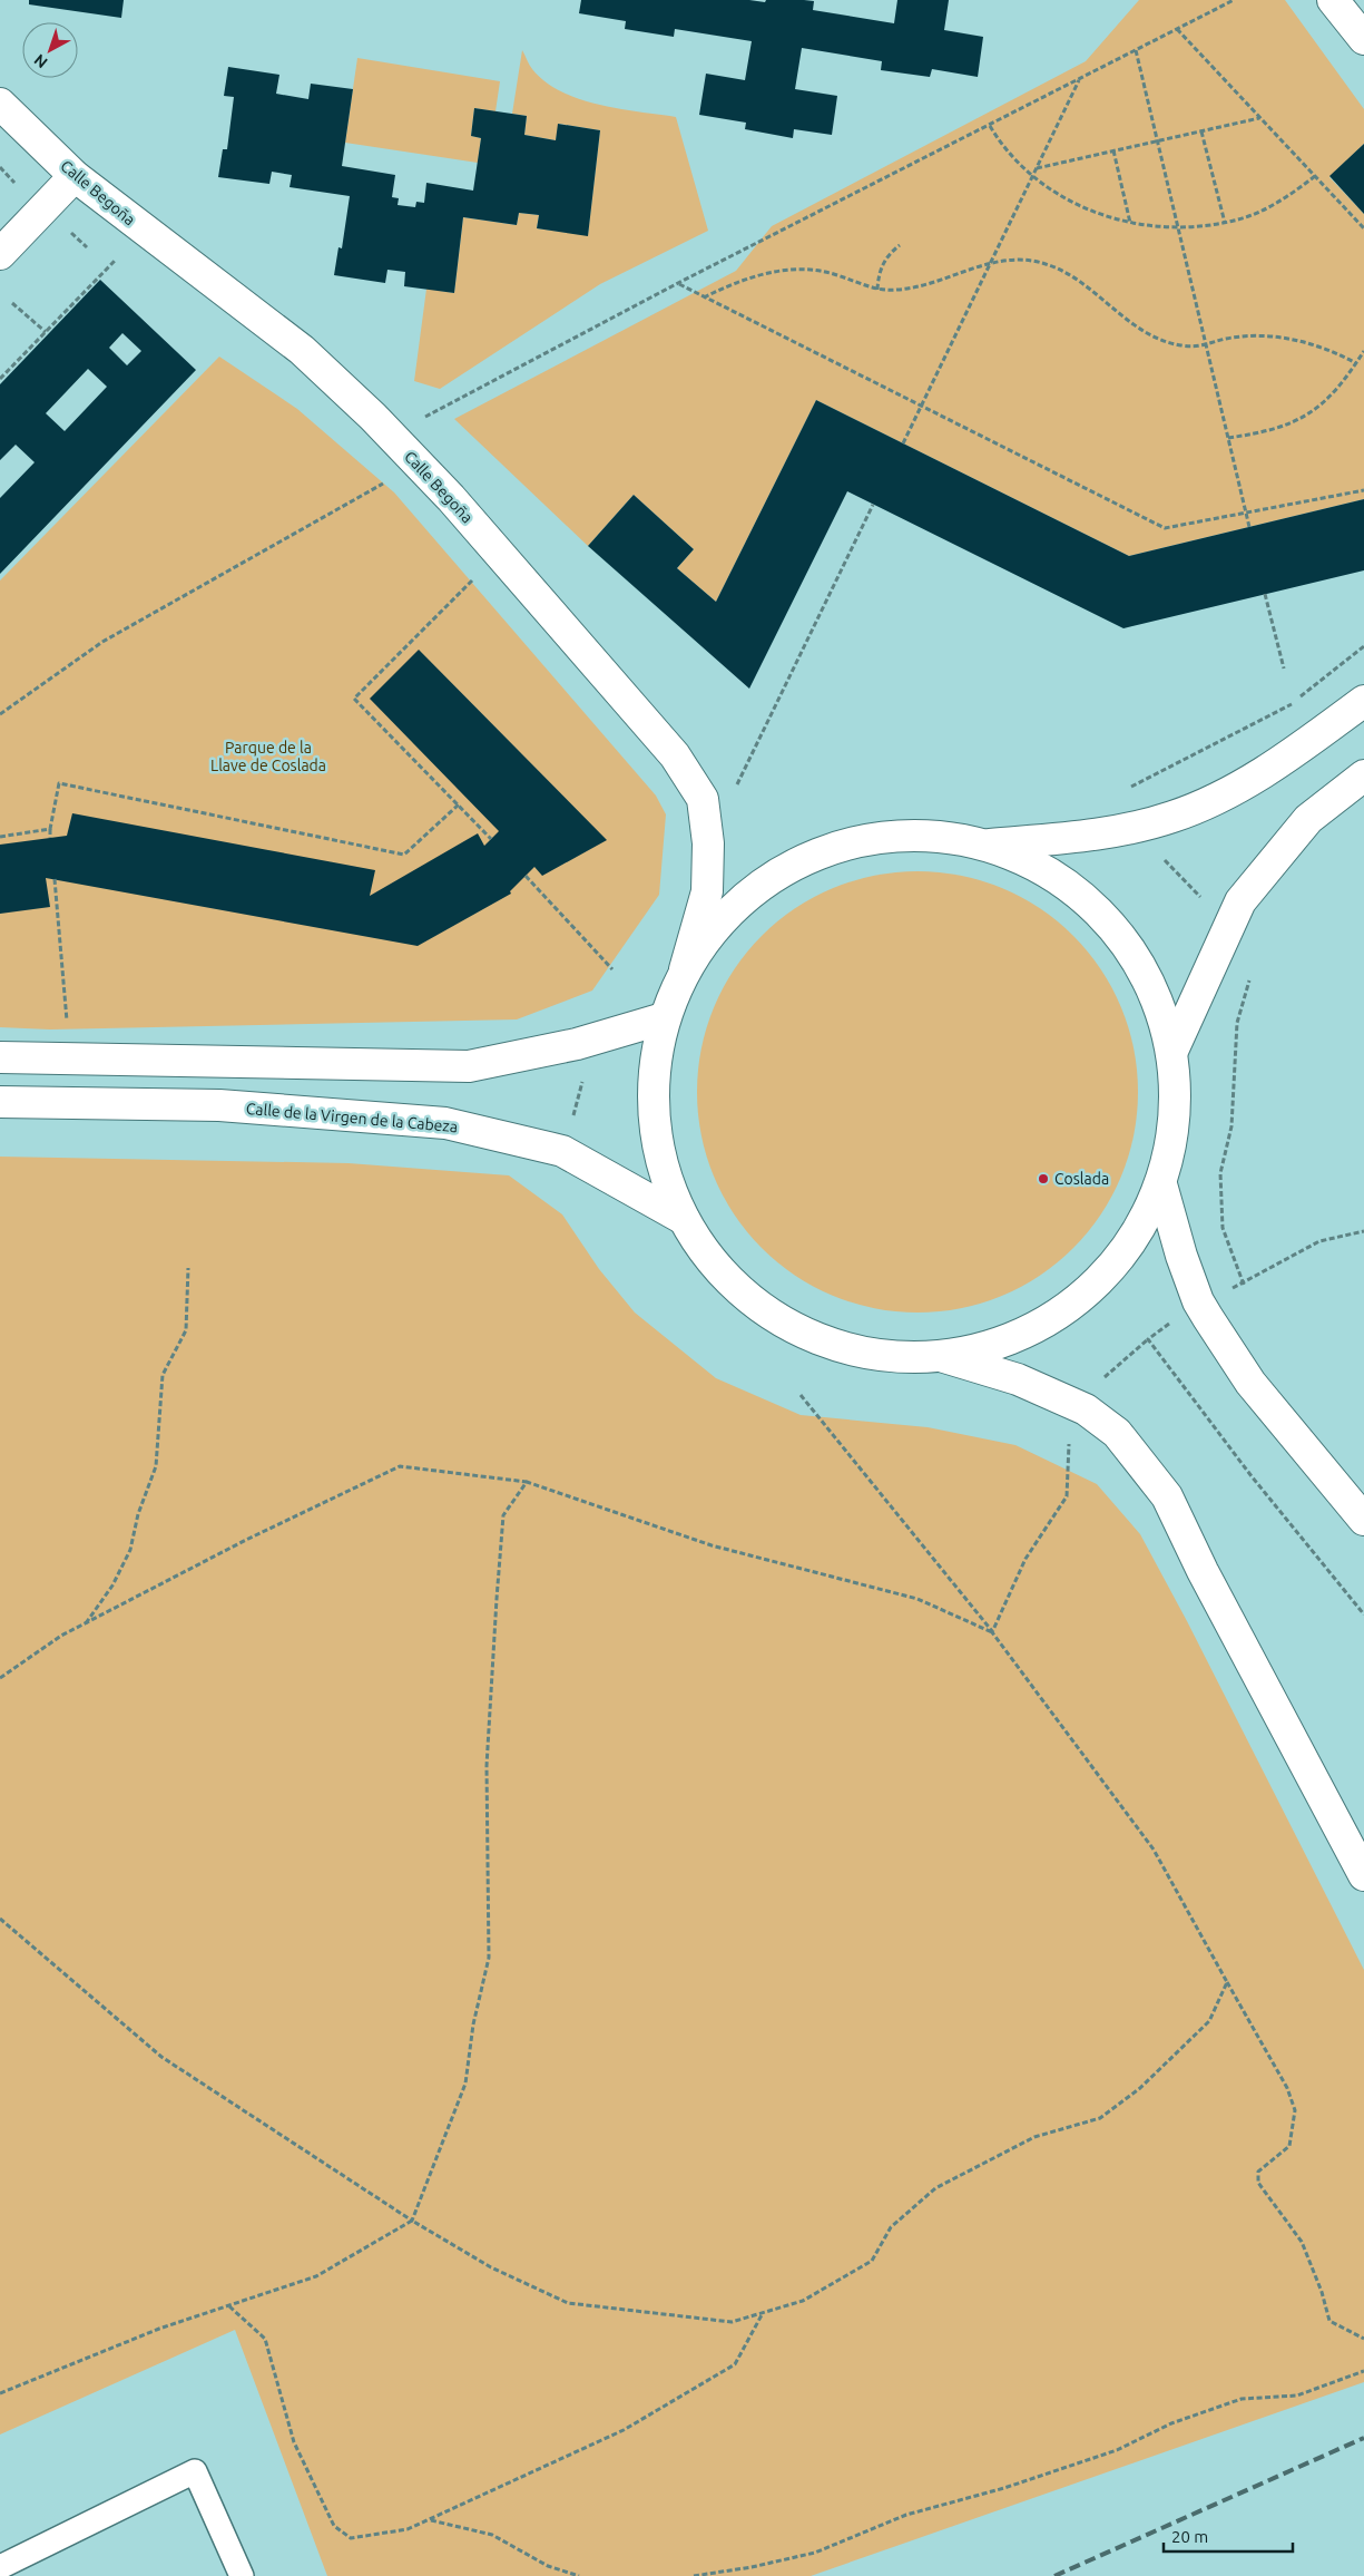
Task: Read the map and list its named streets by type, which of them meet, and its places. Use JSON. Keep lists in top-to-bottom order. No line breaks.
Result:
{"streets":{"main road":["Calle Begoña","Calle de la Virgen de la Cabeza"]},"parks":["Parque de la Llave de Coslada"],"places":["Coslada"],"scale_bar":"20 m","north":"bottom left"}
